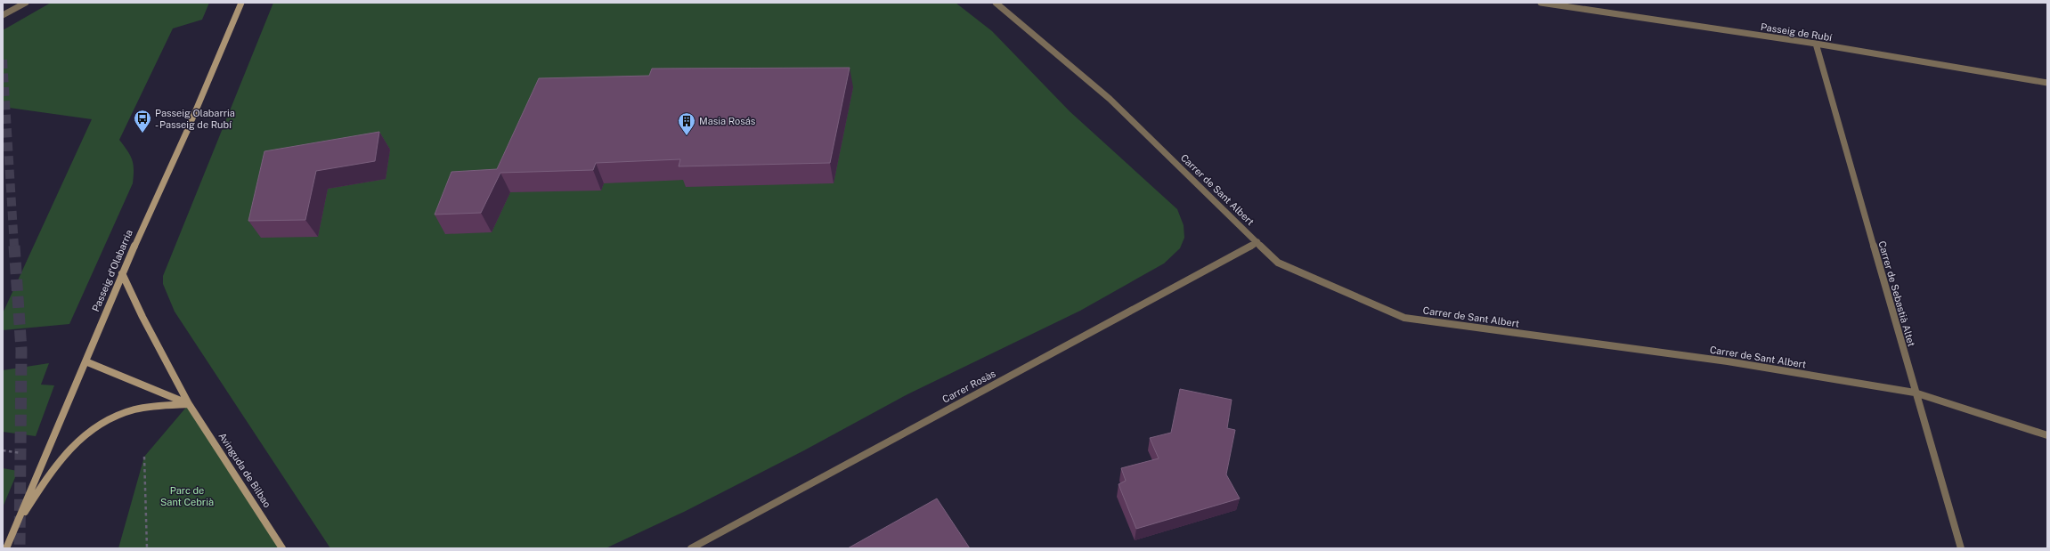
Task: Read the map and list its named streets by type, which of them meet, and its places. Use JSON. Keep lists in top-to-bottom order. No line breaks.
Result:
{"streets":{"main road":["Passeig d'Olabarria","Avinguda de Bilbao"],"street":["Passeig de Rubí","Carrer de Sant Albert","Carrer de Sebastià Altet","Carrer Rosàs"]},"crossings":[["Passeig de Rubí","Carrer de Sebastià Altet"],["Carrer de Sant Albert","Carrer de Sebastià Altet"],["Carrer de Sant Albert","Carrer Rosàs"],["Passeig d'Olabarria","Avinguda de Bilbao"]],"parks":["Parc de Sant Cebrià"],"places":{"bus stop":["Passeig Olabarria - Passeig de Rubí"],"building":["Masia Rosás"]}}
